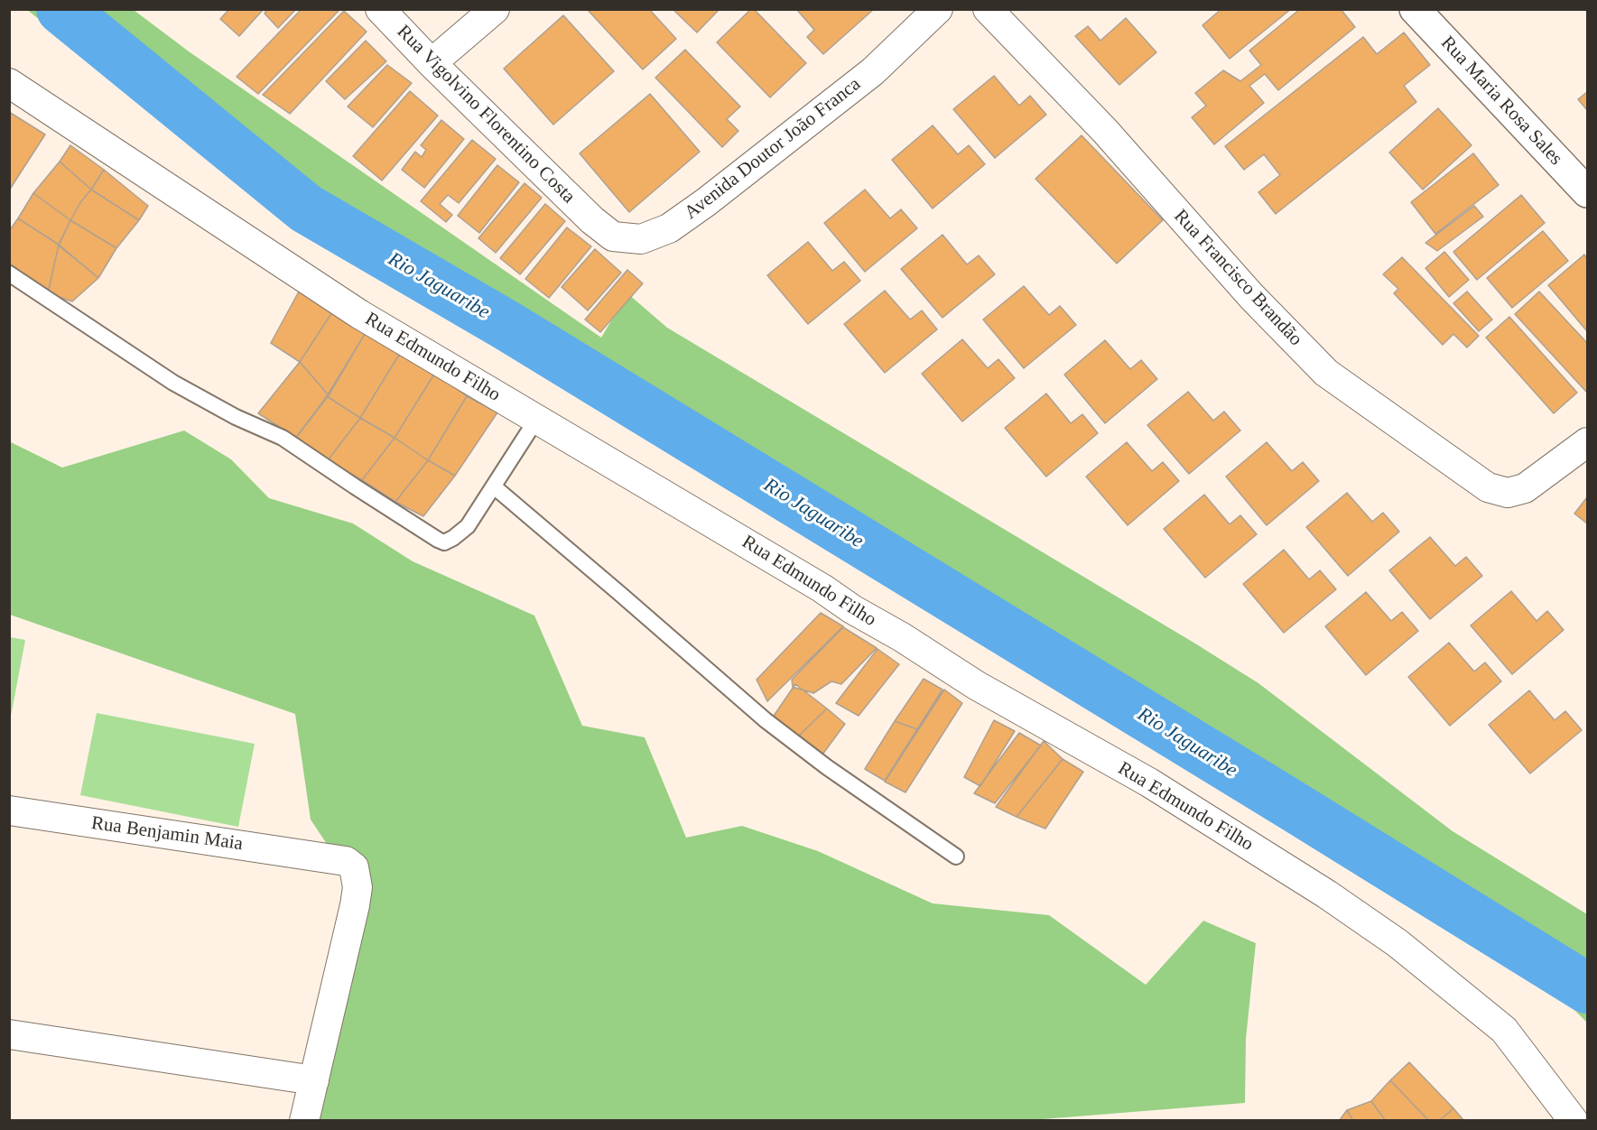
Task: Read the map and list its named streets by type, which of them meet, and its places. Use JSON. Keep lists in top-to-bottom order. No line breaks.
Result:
{"streets":{"main road":["Rua Maria Rosa Sales"],"street":["Rua Vigolvino Florentino Costa","Avenida Doutor João Franca","Rua Francisco Brandão","Rua Edmundo Filho","Rua Benjamin Maia"]},"crossings":[["Rua Vigolvino Florentino Costa","Avenida Doutor João Franca"]],"water":["Rio Jaguaribe"]}
